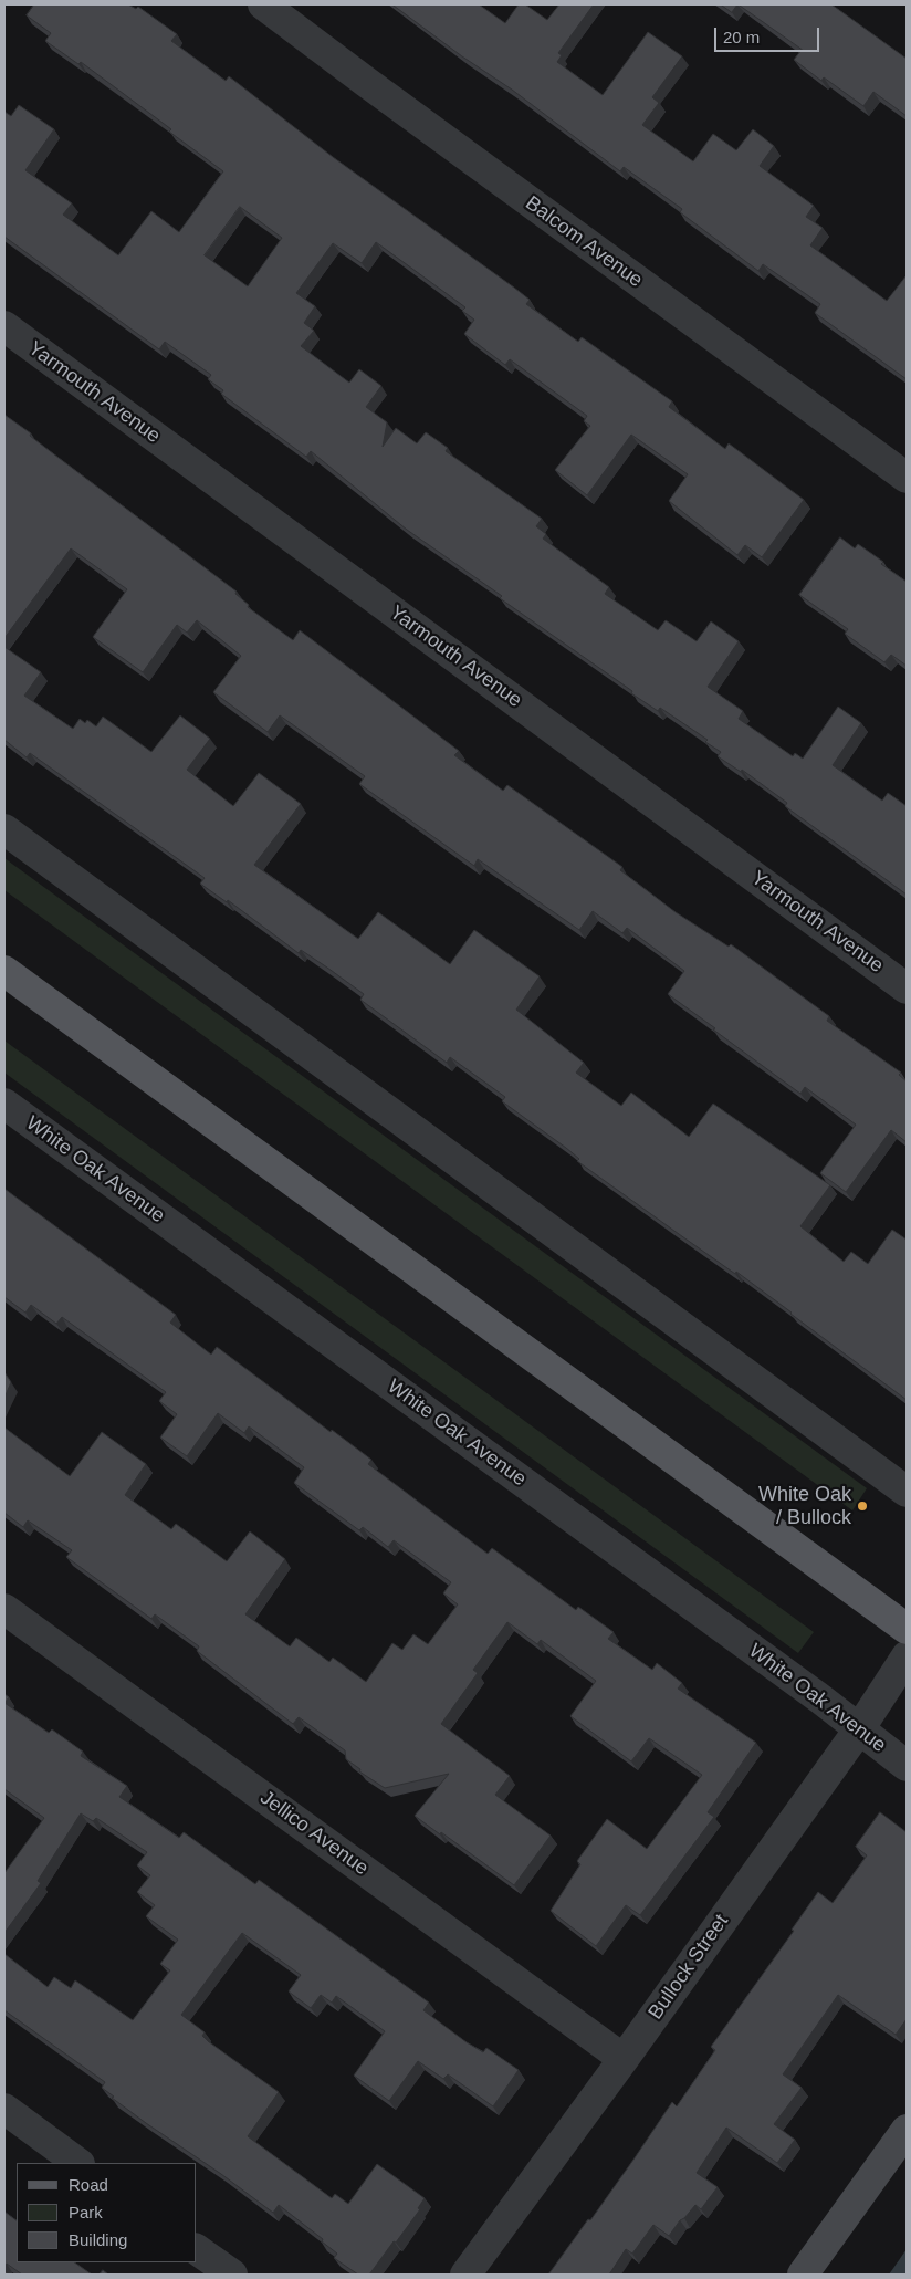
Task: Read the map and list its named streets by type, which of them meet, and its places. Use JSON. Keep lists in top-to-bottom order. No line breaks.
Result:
{"streets":{"street":["Balcom Avenue","Yarmouth Avenue","White Oak Avenue","Jellico Avenue","Bullock Street"]},"crossings":[["White Oak Avenue","Bullock Street"],["Jellico Avenue","Bullock Street"]],"places":["White Oak / Bullock"],"legend":["Road","Park","Building"],"scale_bar":"20 m"}
